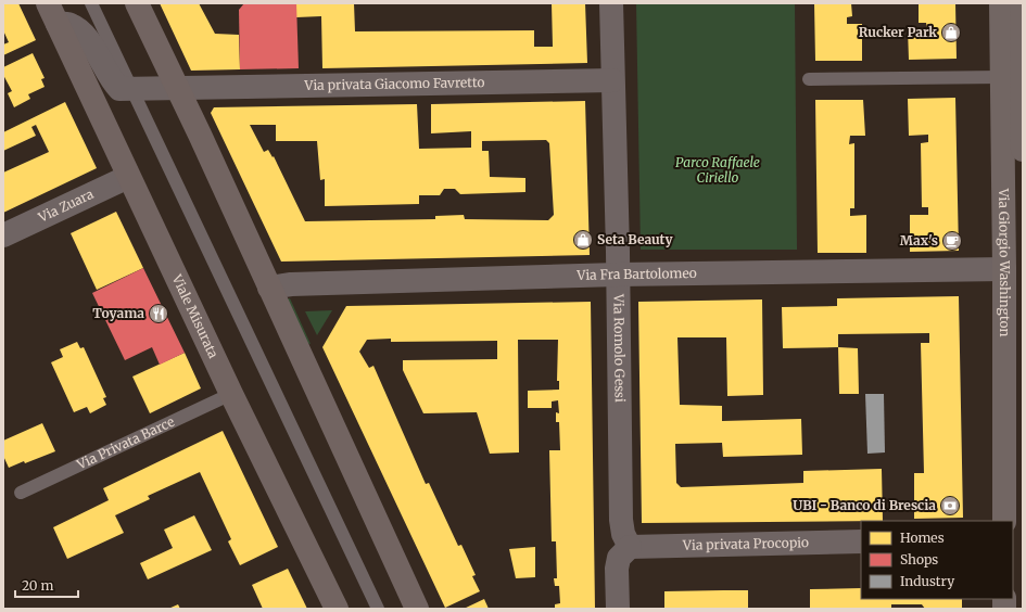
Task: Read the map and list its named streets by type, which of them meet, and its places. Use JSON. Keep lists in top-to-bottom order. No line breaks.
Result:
{"streets":{"main road":["Viale Misurata"],"street":["Via privata Giacomo Favretto","Via Zuara","Via Giorgio Washington","Via Fra Bartolomeo","Via Romolo Gessi","Via privata Procopio"],"lane":["Via Privata Barce"]},"crossings":[["Via privata Giacomo Favretto","Viale Misurata"],["Via privata Giacomo Favretto","Via Romolo Gessi"],["Via Zuara","Viale Misurata"],["Via Giorgio Washington","Via Fra Bartolomeo"],["Via Fra Bartolomeo","Via Romolo Gessi"],["Viale Misurata","Via Privata Barce"],["Via Romolo Gessi","Via privata Procopio"]],"parks":["Parco Raffaele Ciriello"],"places":{"shop":["Rucker Park","Seta Beauty"],"cafe":["Max's"],"restaurant":["Toyama"],"bank":["UBI - Banco di Brescia"]},"legend":["Homes","Shops","Industry"],"scale_bar":"20 m"}
